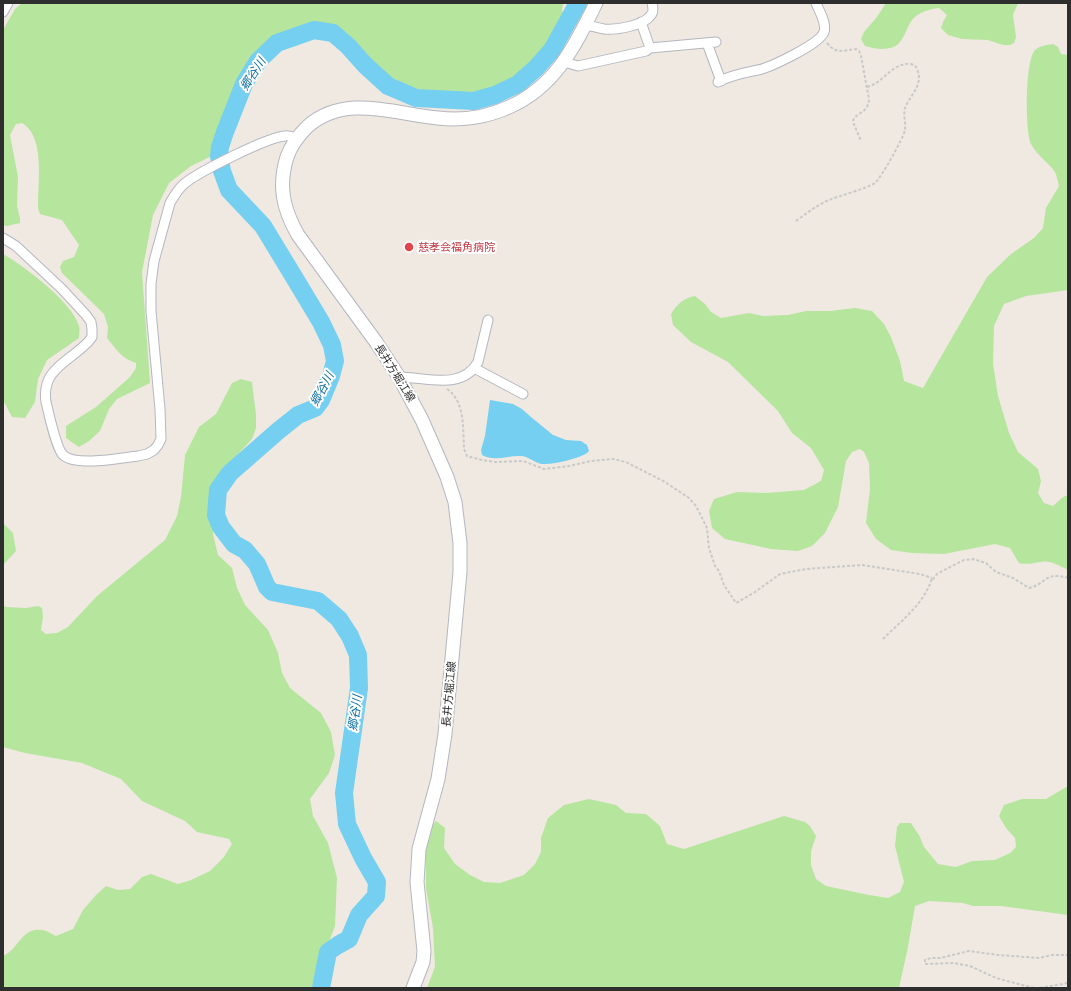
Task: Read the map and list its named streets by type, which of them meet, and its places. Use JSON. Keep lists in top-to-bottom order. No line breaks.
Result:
{"streets":{"main road":["長井方堀江線"]},"water":["郷谷川"],"places":["慈孝会福角病院"]}
